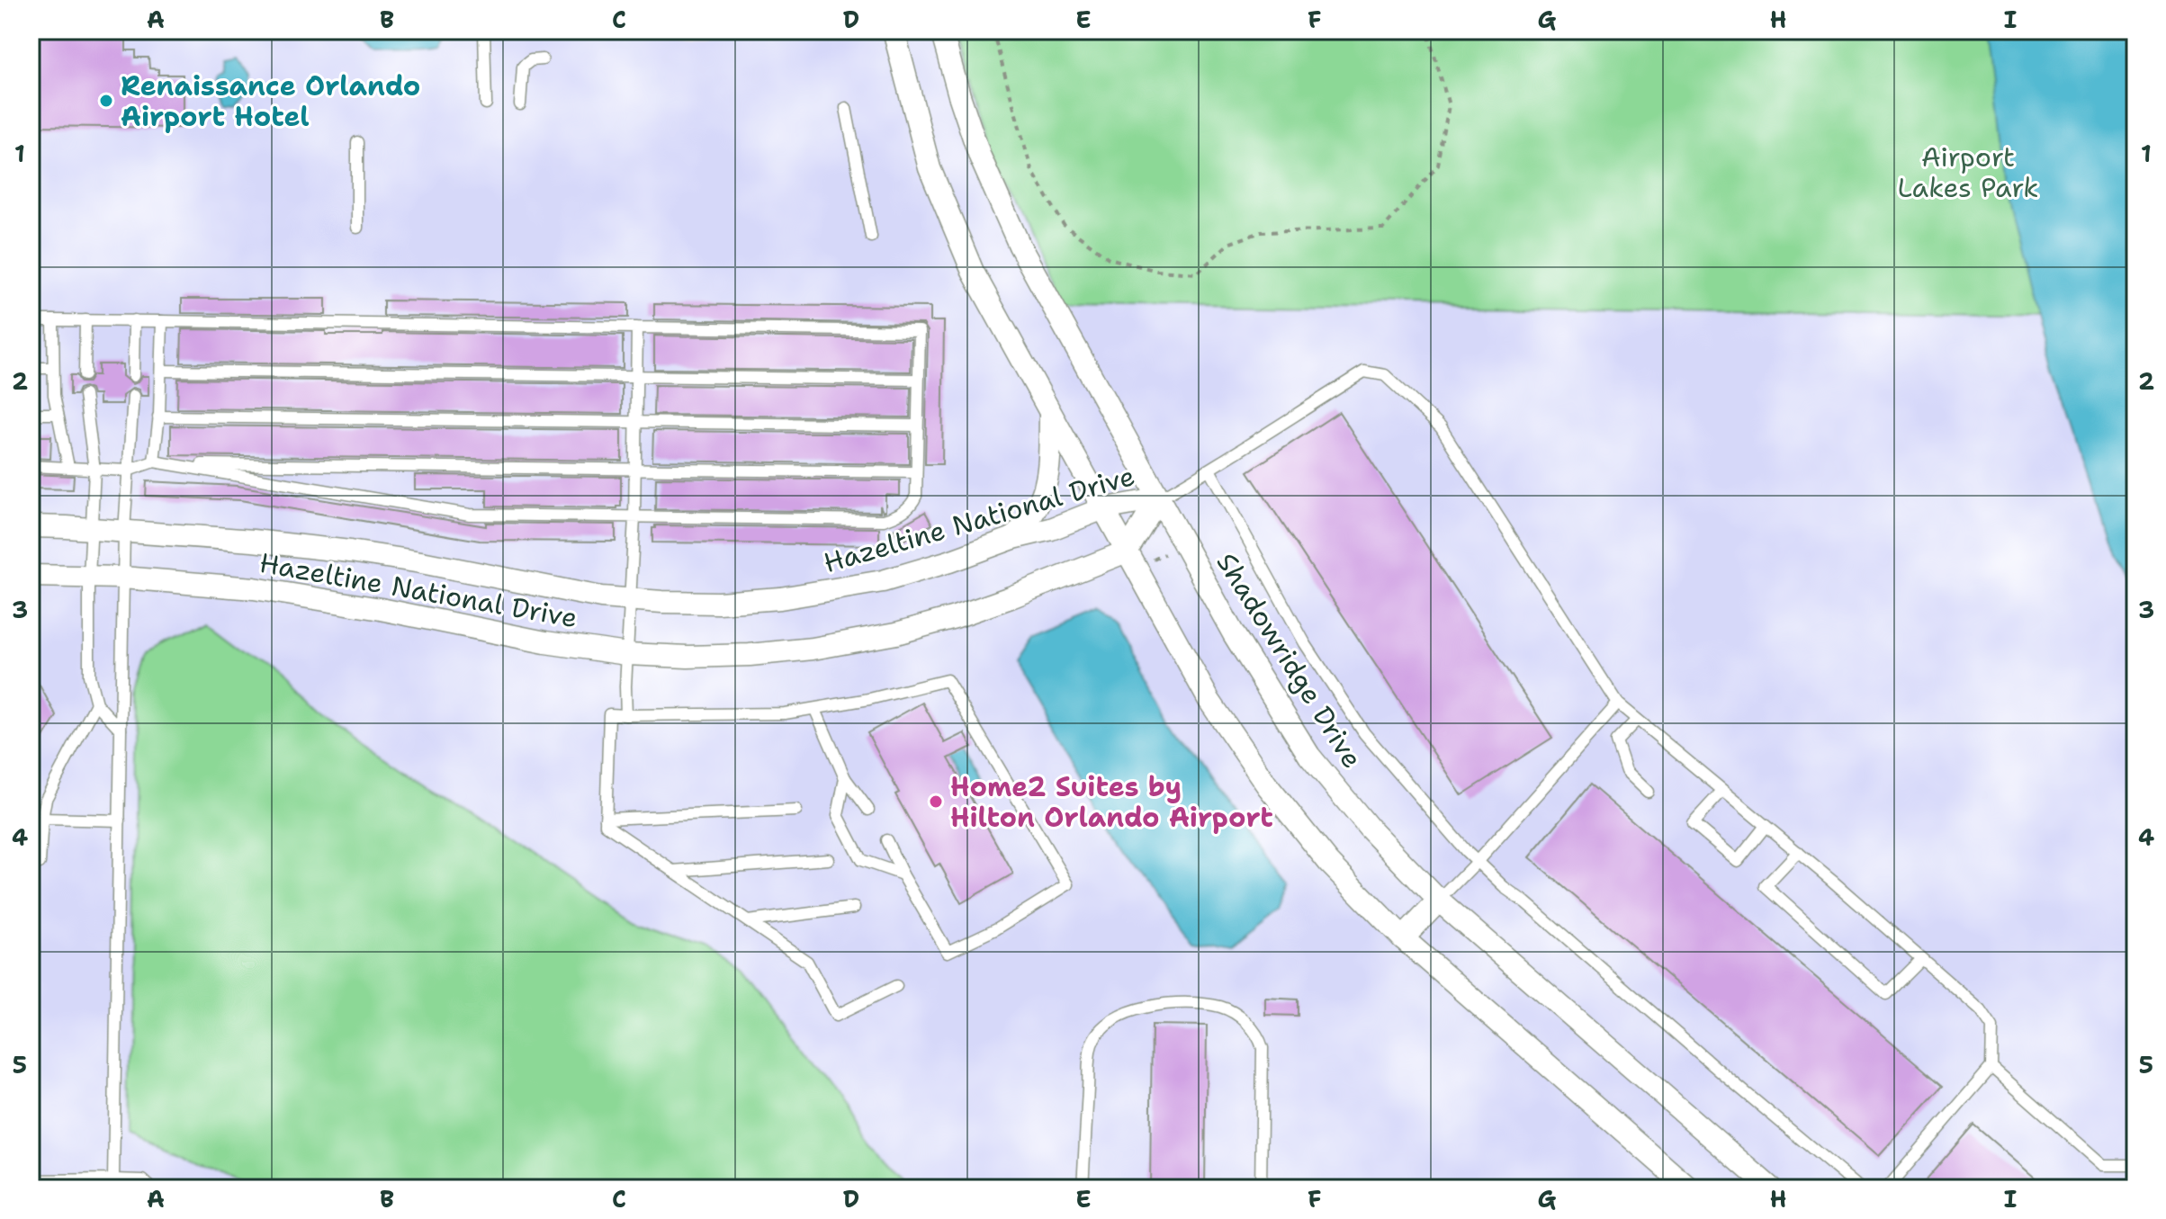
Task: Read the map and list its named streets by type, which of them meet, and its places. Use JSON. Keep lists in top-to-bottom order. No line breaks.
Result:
{"streets":{"street":["Hazeltine National Drive","Shadowridge Drive"]},"crossings":[["Hazeltine National Drive","Shadowridge Drive"]],"parks":["Airport Lakes Park"],"places":["Renaissance Orlando Airport Hotel","Home2 Suites by Hilton Orlando Airport"],"grid":{"columns":["A","B","C","D","E","F","G","H","I"],"rows":["1","2","3","4","5"]}}
